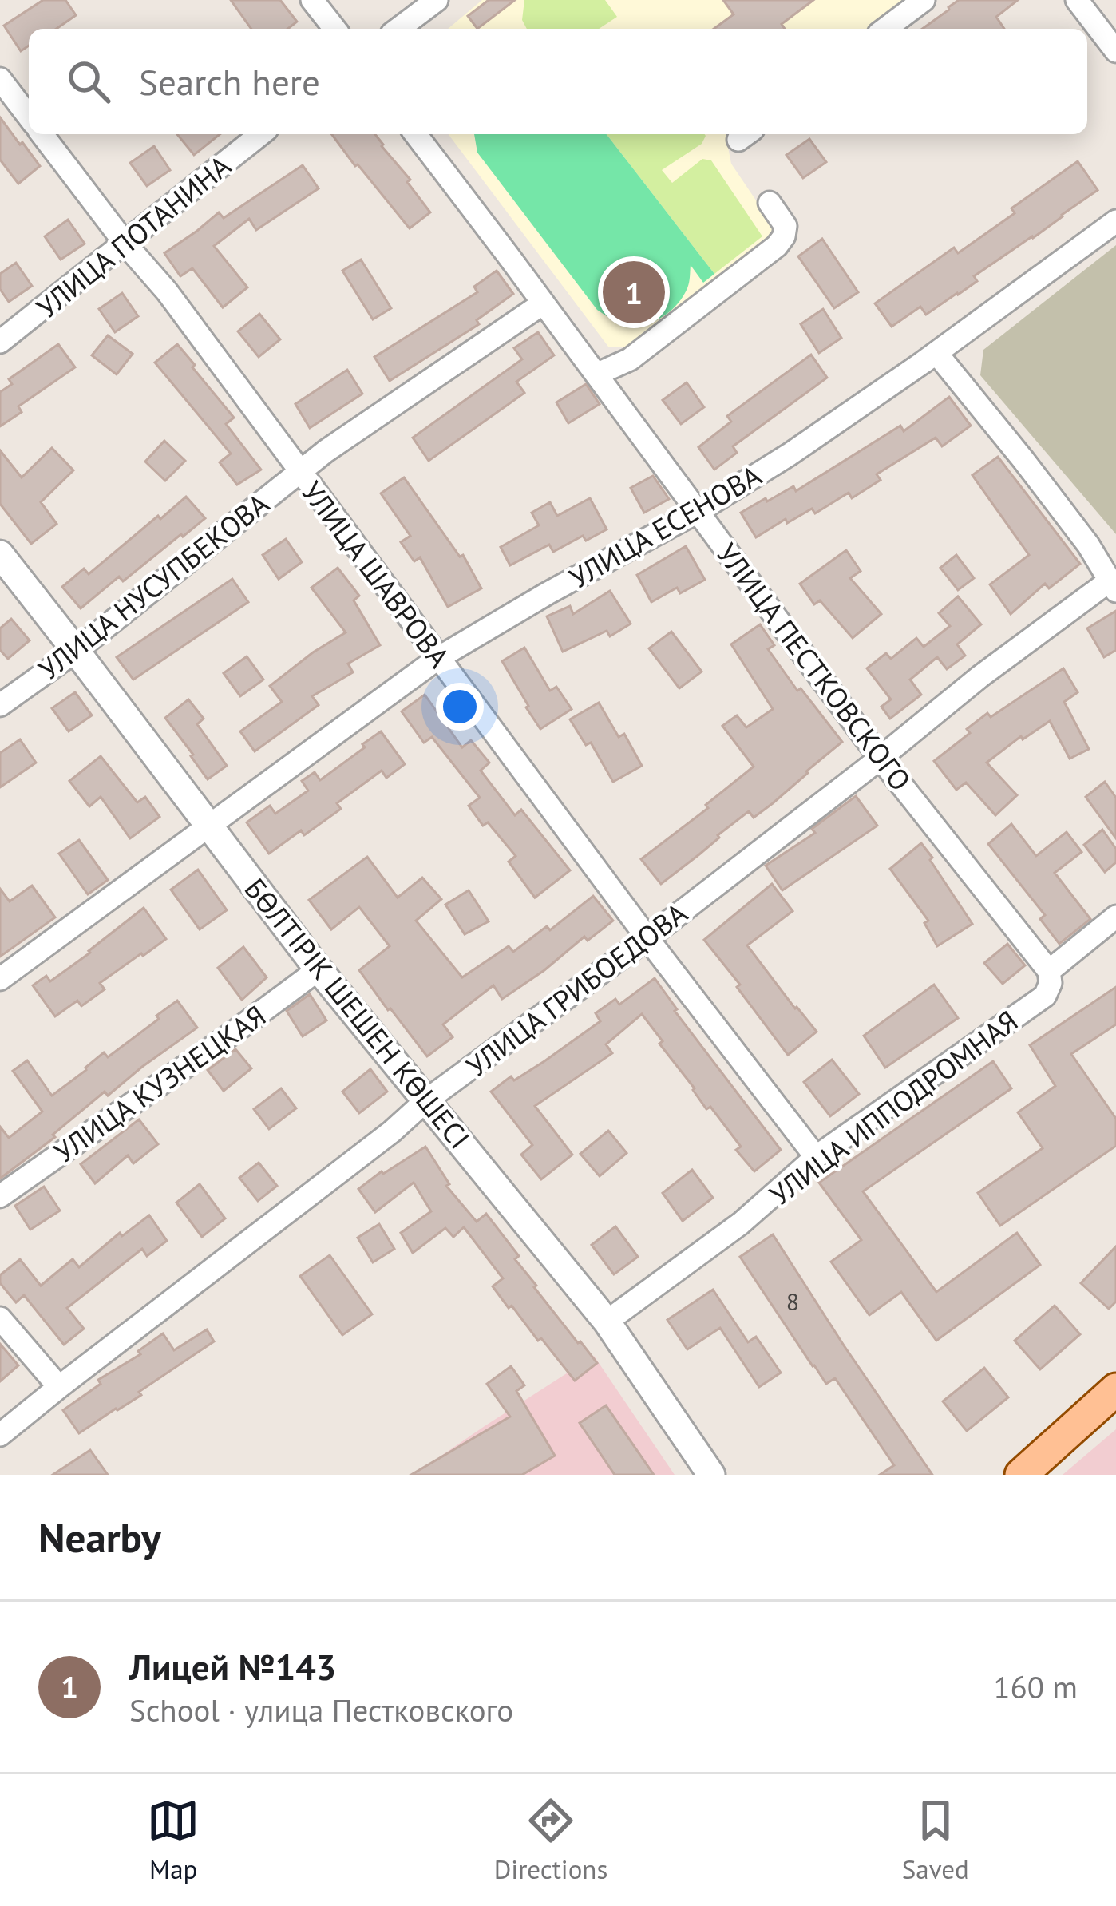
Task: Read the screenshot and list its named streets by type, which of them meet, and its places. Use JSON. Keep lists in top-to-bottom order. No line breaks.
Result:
{"streets":{"street":["УЛИЦА ПОТАНИНА","УЛИЦА ЕСЕНОВА","УЛИЦА ШАВРОВА","УЛИЦА НУСУПБЕКОВА","УЛИЦА ПЕСТКОВСКОГО","УЛИЦА ГРИБОЕДОВА","БӨЛТІРІК ШЕШЕН КӨШЕСІ","УЛИЦА КУЗНЕЦКАЯ","УЛИЦА ИППОДРОМНАЯ"]},"crossings":[["УЛИЦА ПОТАНИНА","УЛИЦА ШАВРОВА"],["УЛИЦА ЕСЕНОВА","УЛИЦА ШАВРОВА"],["УЛИЦА ЕСЕНОВА","УЛИЦА ПЕСТКОВСКОГО"],["УЛИЦА ЕСЕНОВА","БӨЛТІРІК ШЕШЕН КӨШЕСІ"],["УЛИЦА ШАВРОВА","УЛИЦА НУСУПБЕКОВА"],["УЛИЦА ШАВРОВА","УЛИЦА ГРИБОЕДОВА"],["УЛИЦА ШАВРОВА","УЛИЦА ИППОДРОМНАЯ"],["УЛИЦА НУСУПБЕКОВА","УЛИЦА ПЕСТКОВСКОГО"],["УЛИЦА НУСУПБЕКОВА","БӨЛТІРІК ШЕШЕН КӨШЕСІ"],["УЛИЦА ПЕСТКОВСКОГО","УЛИЦА ГРИБОЕДОВА"],["УЛИЦА ПЕСТКОВСКОГО","УЛИЦА ИППОДРОМНАЯ"],["УЛИЦА ГРИБОЕДОВА","БӨЛТІРІК ШЕШЕН КӨШЕСІ"],["БӨЛТІРІК ШЕШЕН КӨШЕСІ","УЛИЦА КУЗНЕЦКАЯ"],["БӨЛТІРІК ШЕШЕН КӨШЕСІ","УЛИЦА ИППОДРОМНАЯ"]],"house_numbers":["8"],"page":{"search":"Search here","pins":"1","heading":"Nearby","list":[{"mark":"1","name":"Лицей №143","note":"School · улица Пестковского","value":"160 m"}],"nav":["Map","Directions","Saved"]}}
